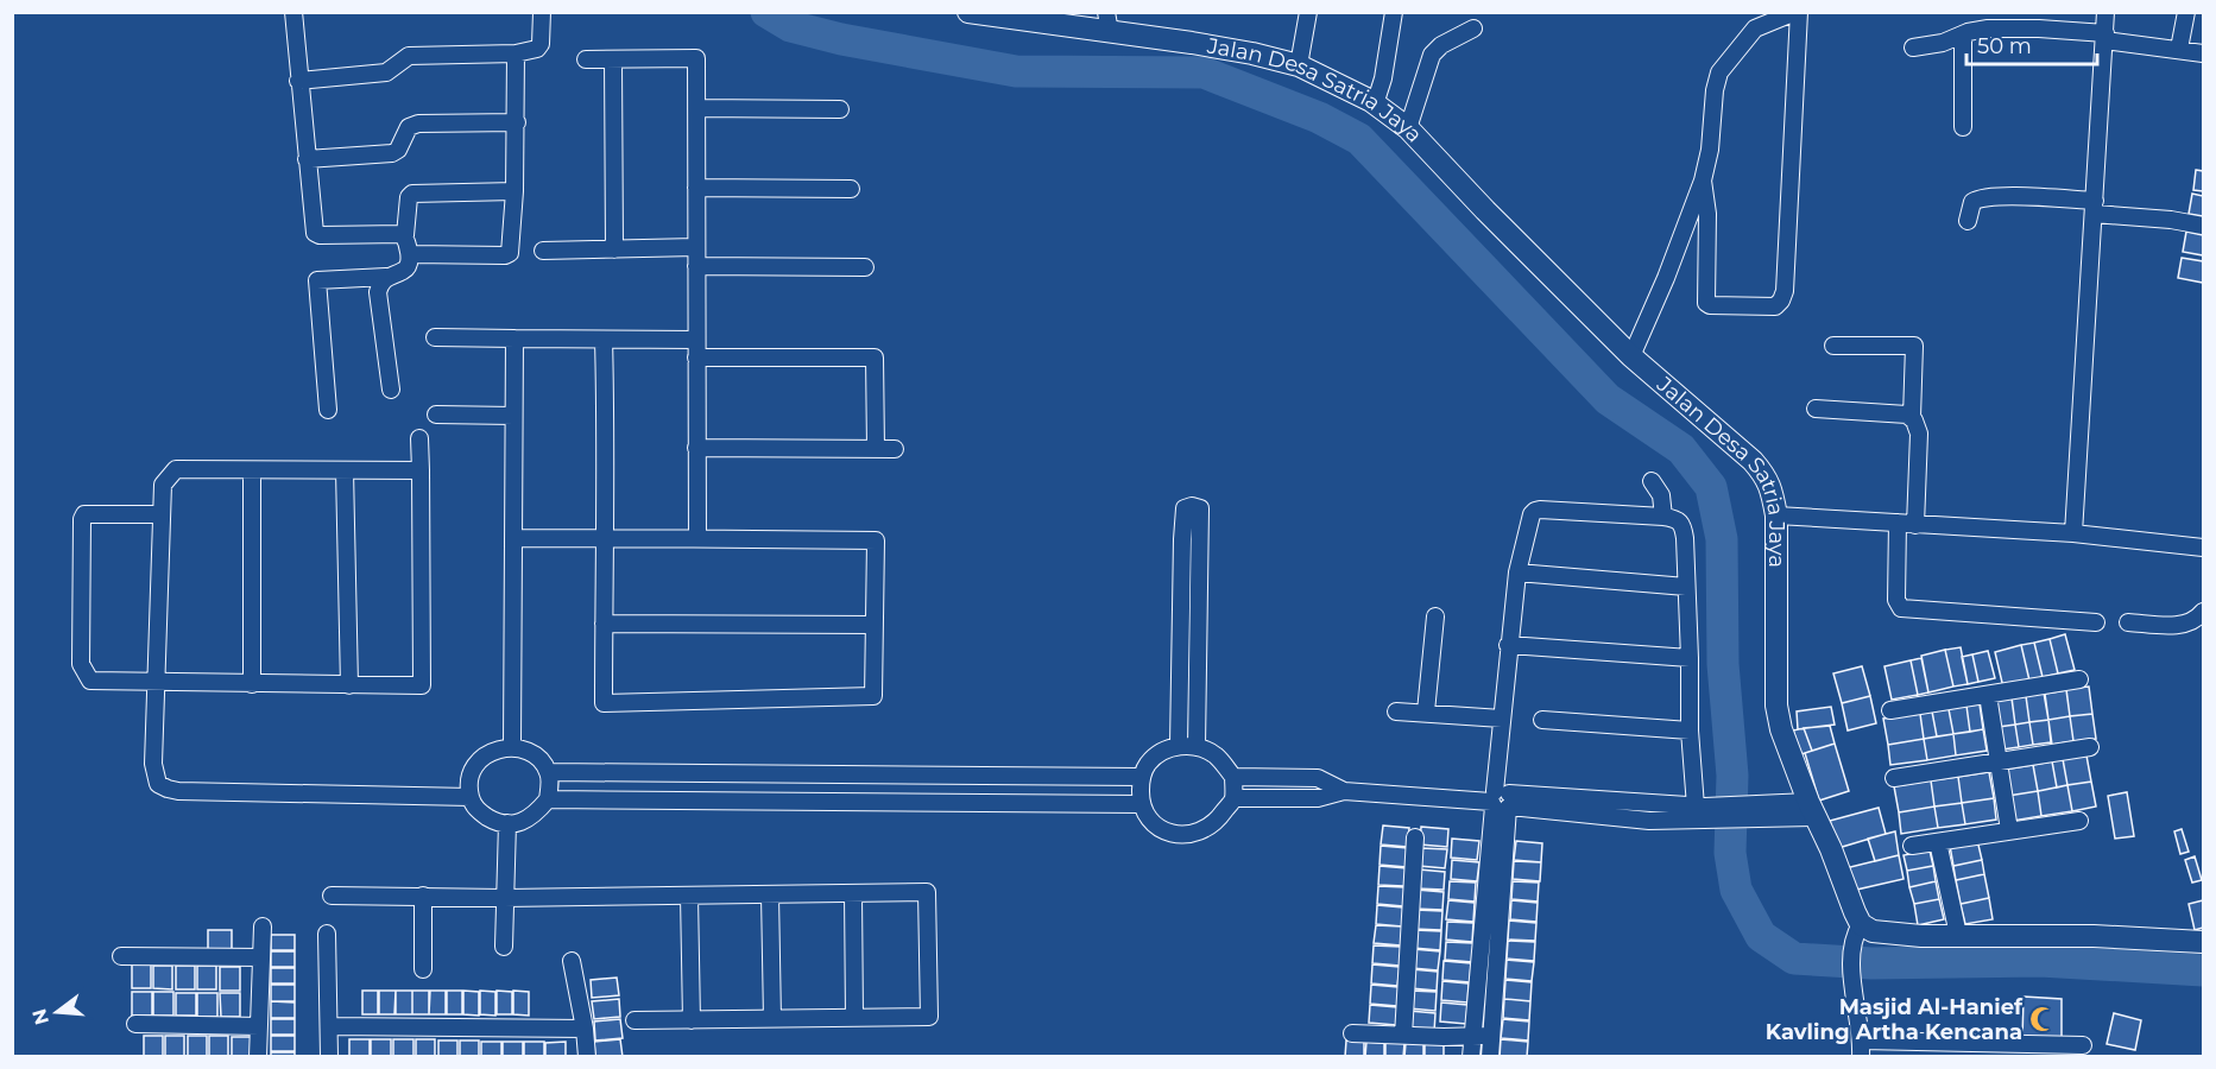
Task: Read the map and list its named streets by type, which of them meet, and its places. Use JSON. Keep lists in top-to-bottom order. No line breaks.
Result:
{"streets":{"street":["Jalan Desa Satria Jaya"]},"places":{"mosque":["Masjid Al-Hanief Kavling Artha Kencana"]},"scale_bar":"50 m","north":"left"}
